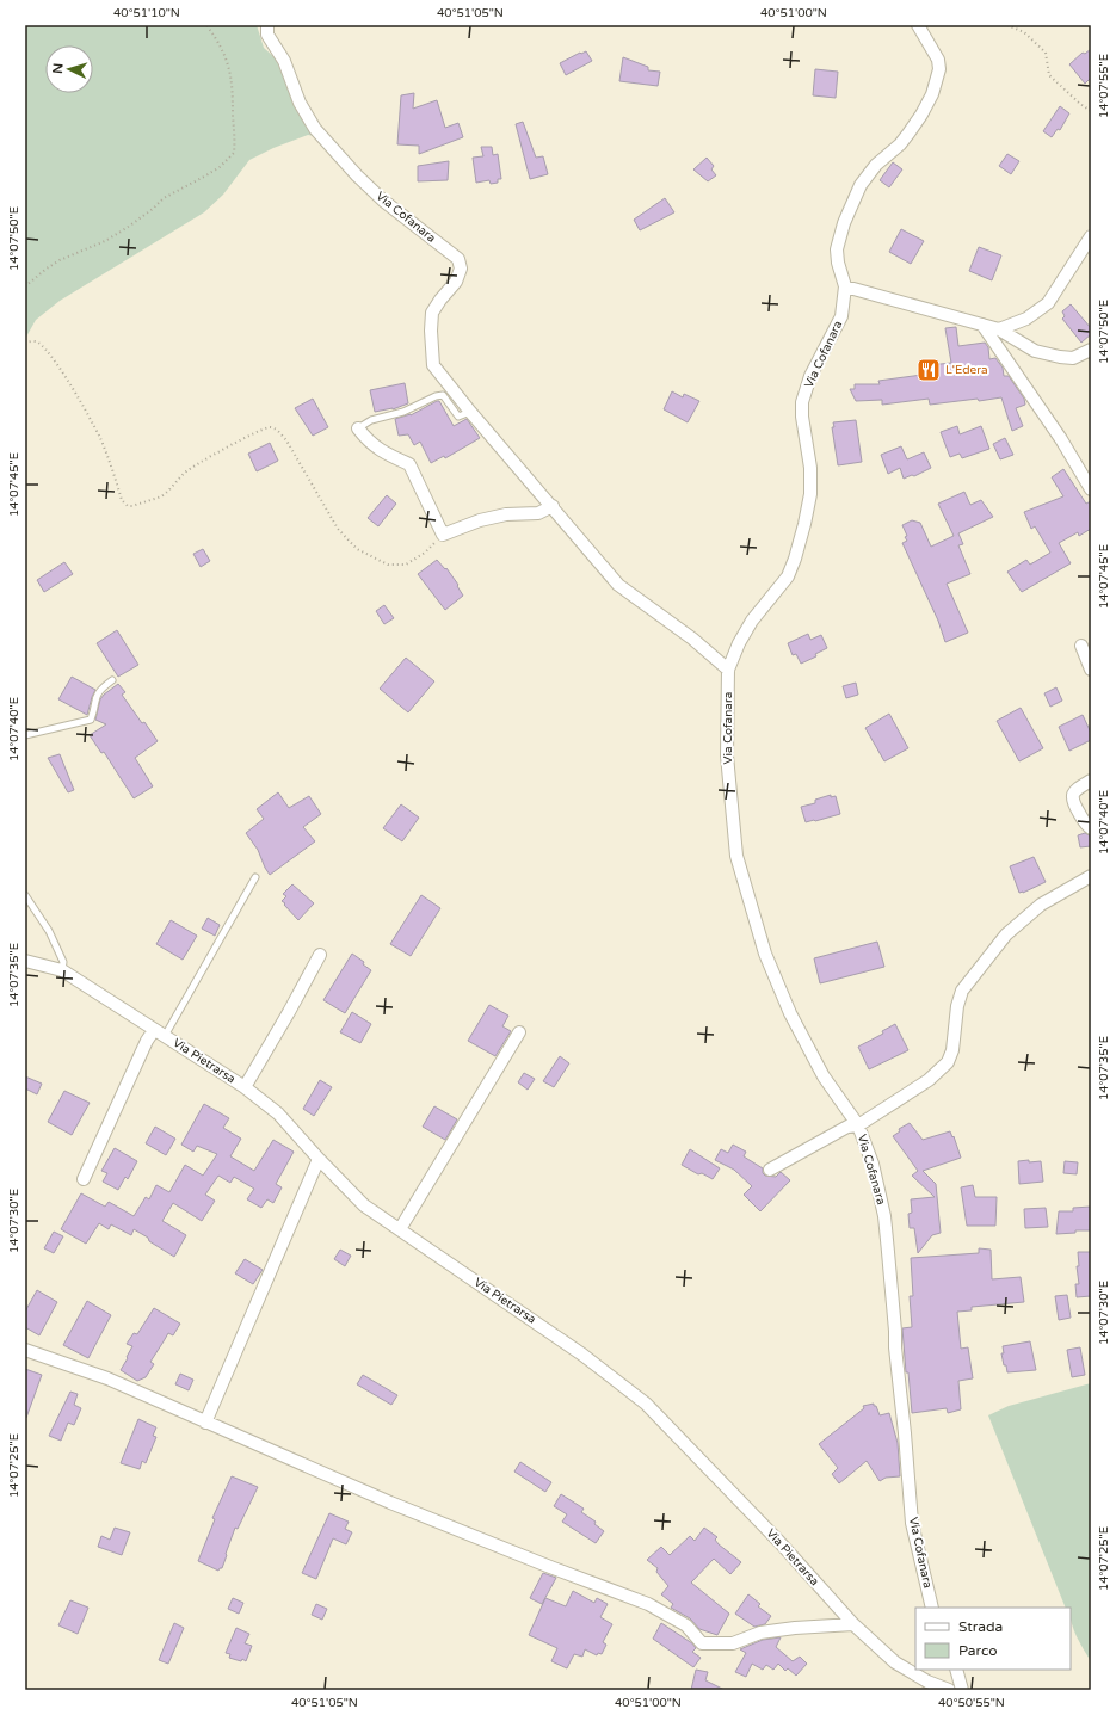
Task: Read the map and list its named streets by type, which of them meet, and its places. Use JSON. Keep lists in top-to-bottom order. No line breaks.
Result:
{"streets":{"street":["Via Cofanara","Via Pietrarsa"]},"places":{"restaurant":["L'Edera"]},"legend":["Strada","Parco"],"north":"left","coordinates":["40°51'10\"N","40°51'05\"N","40°51'00\"N","14°07'55\"E","14°07'50\"E","14°07'45\"E","14°07'40\"E","14°07'35\"E","14°07'30\"E","14°07'25\"E","40°50'55\"N"]}
